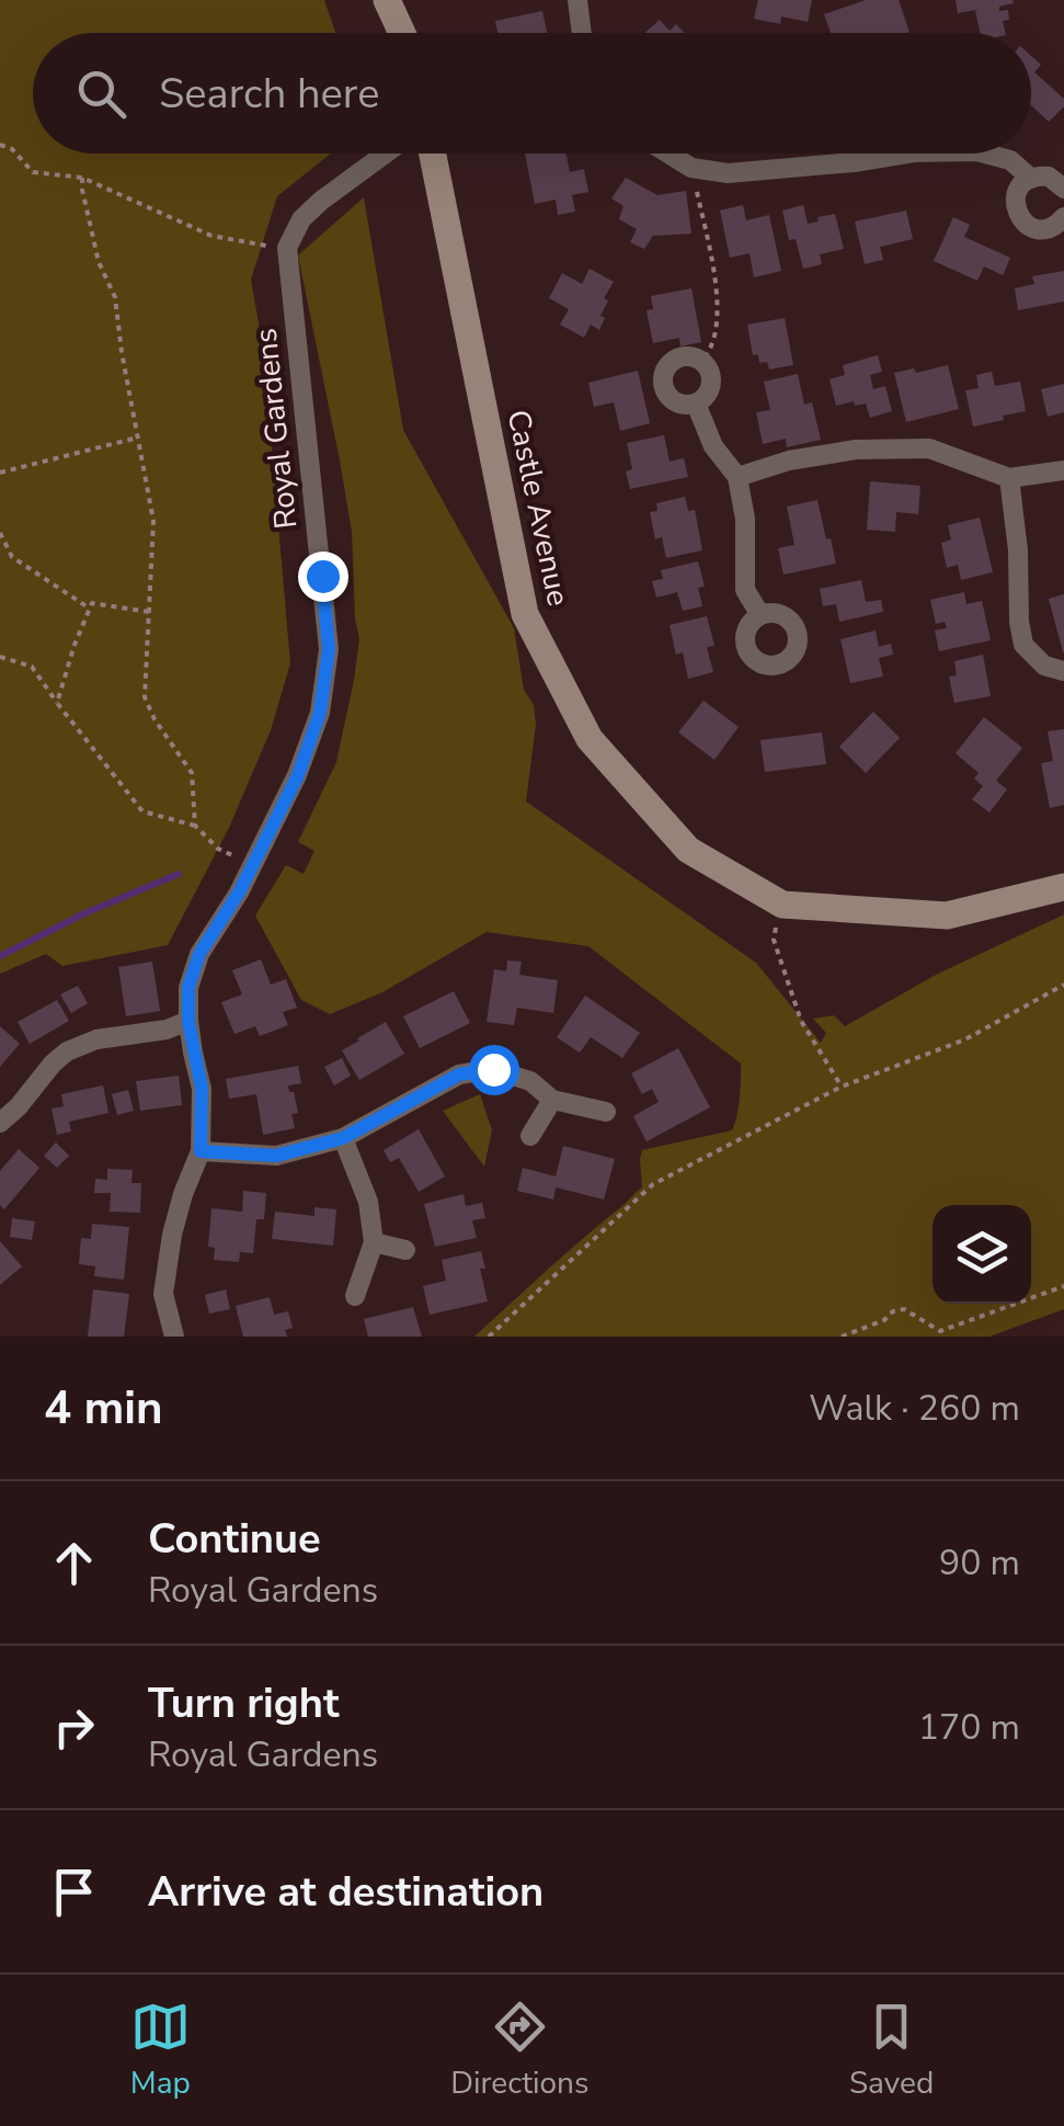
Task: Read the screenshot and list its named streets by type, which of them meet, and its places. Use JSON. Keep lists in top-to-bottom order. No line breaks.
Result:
{"streets":{"street":["Royal Gardens","Castle Avenue"]},"page":{"search":"Search here","heading":["4 min","Walk · 260 m"],"list":[["Continue","Royal Gardens","90 m"],["Turn right","Royal Gardens","170 m"],"Arrive at destination"],"nav":["Map","Directions","Saved"]}}
